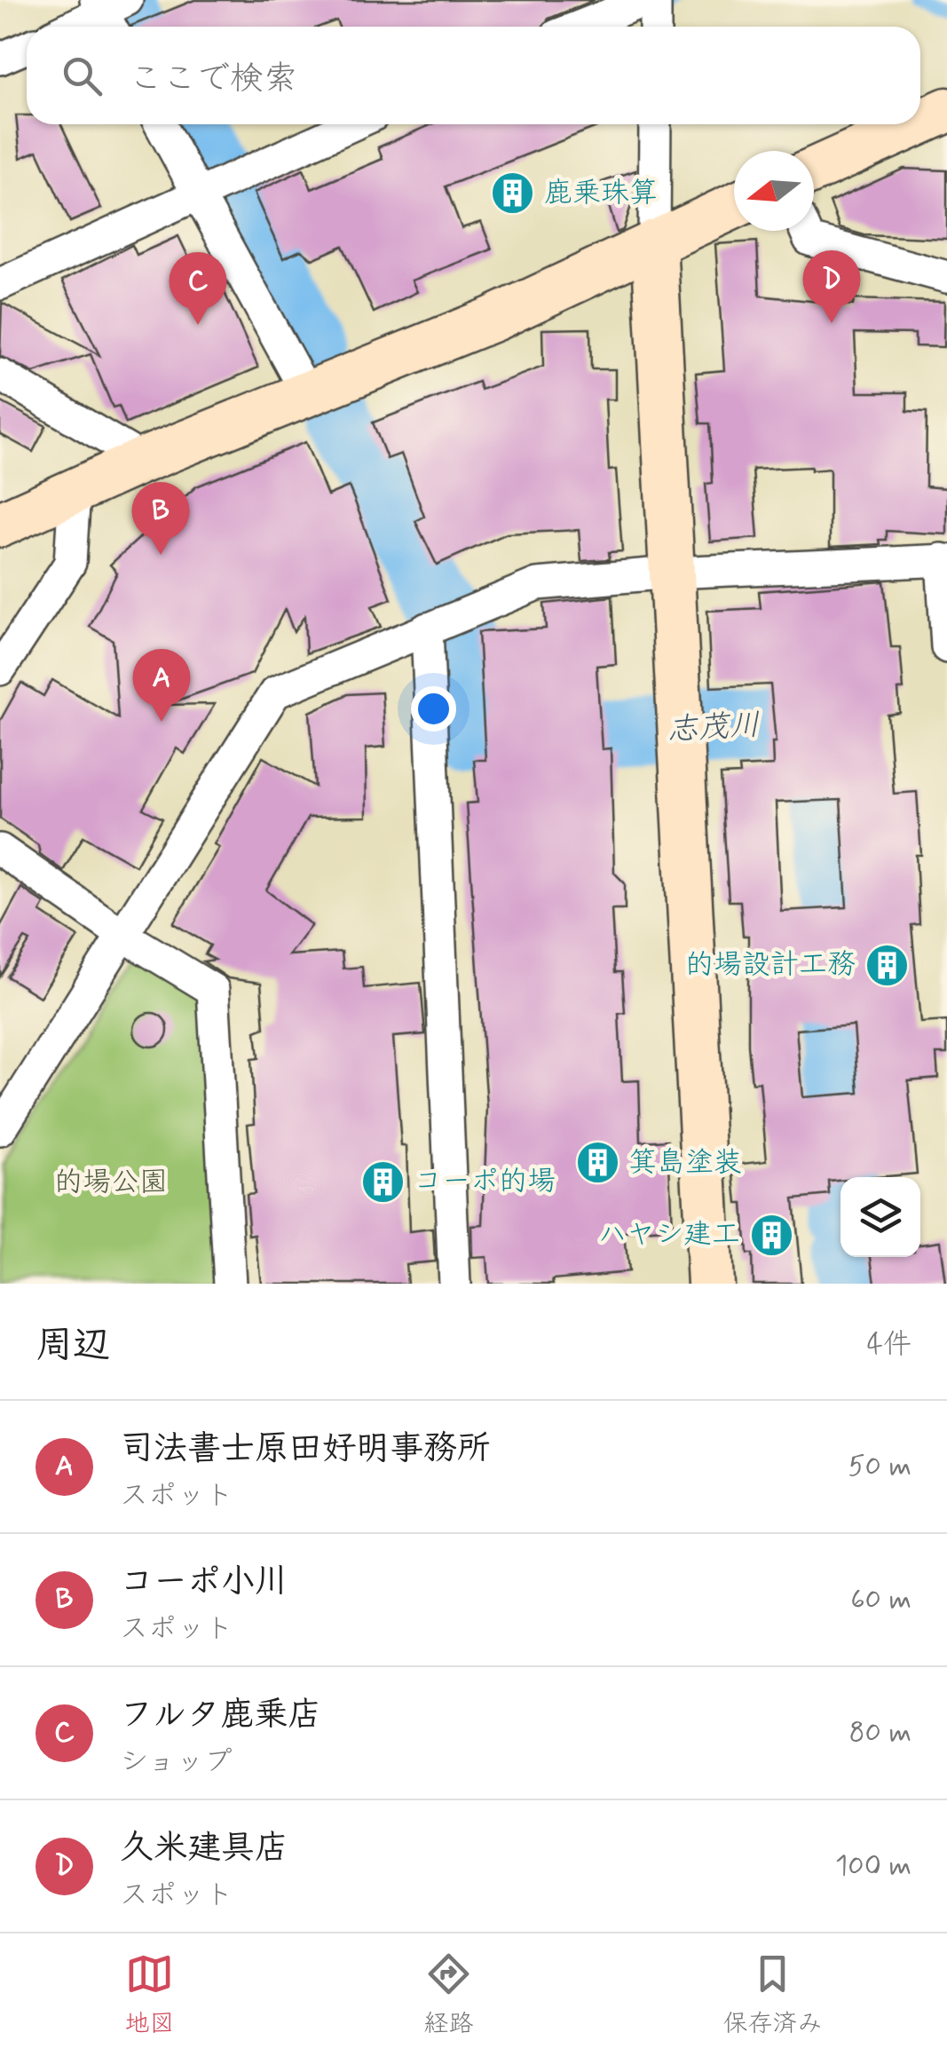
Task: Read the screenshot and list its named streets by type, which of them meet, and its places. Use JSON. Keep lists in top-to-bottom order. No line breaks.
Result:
{"water":["志茂川"],"parks":["的場公園"],"places":{"building":["鹿乗珠算","的場設計工務","箕島塗装","コーポ的場","ハヤシ建工"]},"north":"left","page":{"search":"ここで検索","pins":["D","C","B","A"],"heading":["周辺","4件"],"list":[{"mark":"A","name":"司法書士原田好明事務所","note":"スポット","value":"50 m"},{"mark":"B","name":"コーポ小川","note":"スポット","value":"60 m"},{"mark":"C","name":"フルタ鹿乗店","note":"ショップ","value":"80 m"},{"mark":"D","name":"久米建具店","note":"スポット","value":"100 m"}],"nav":["地図","経路","保存済み"]}}
